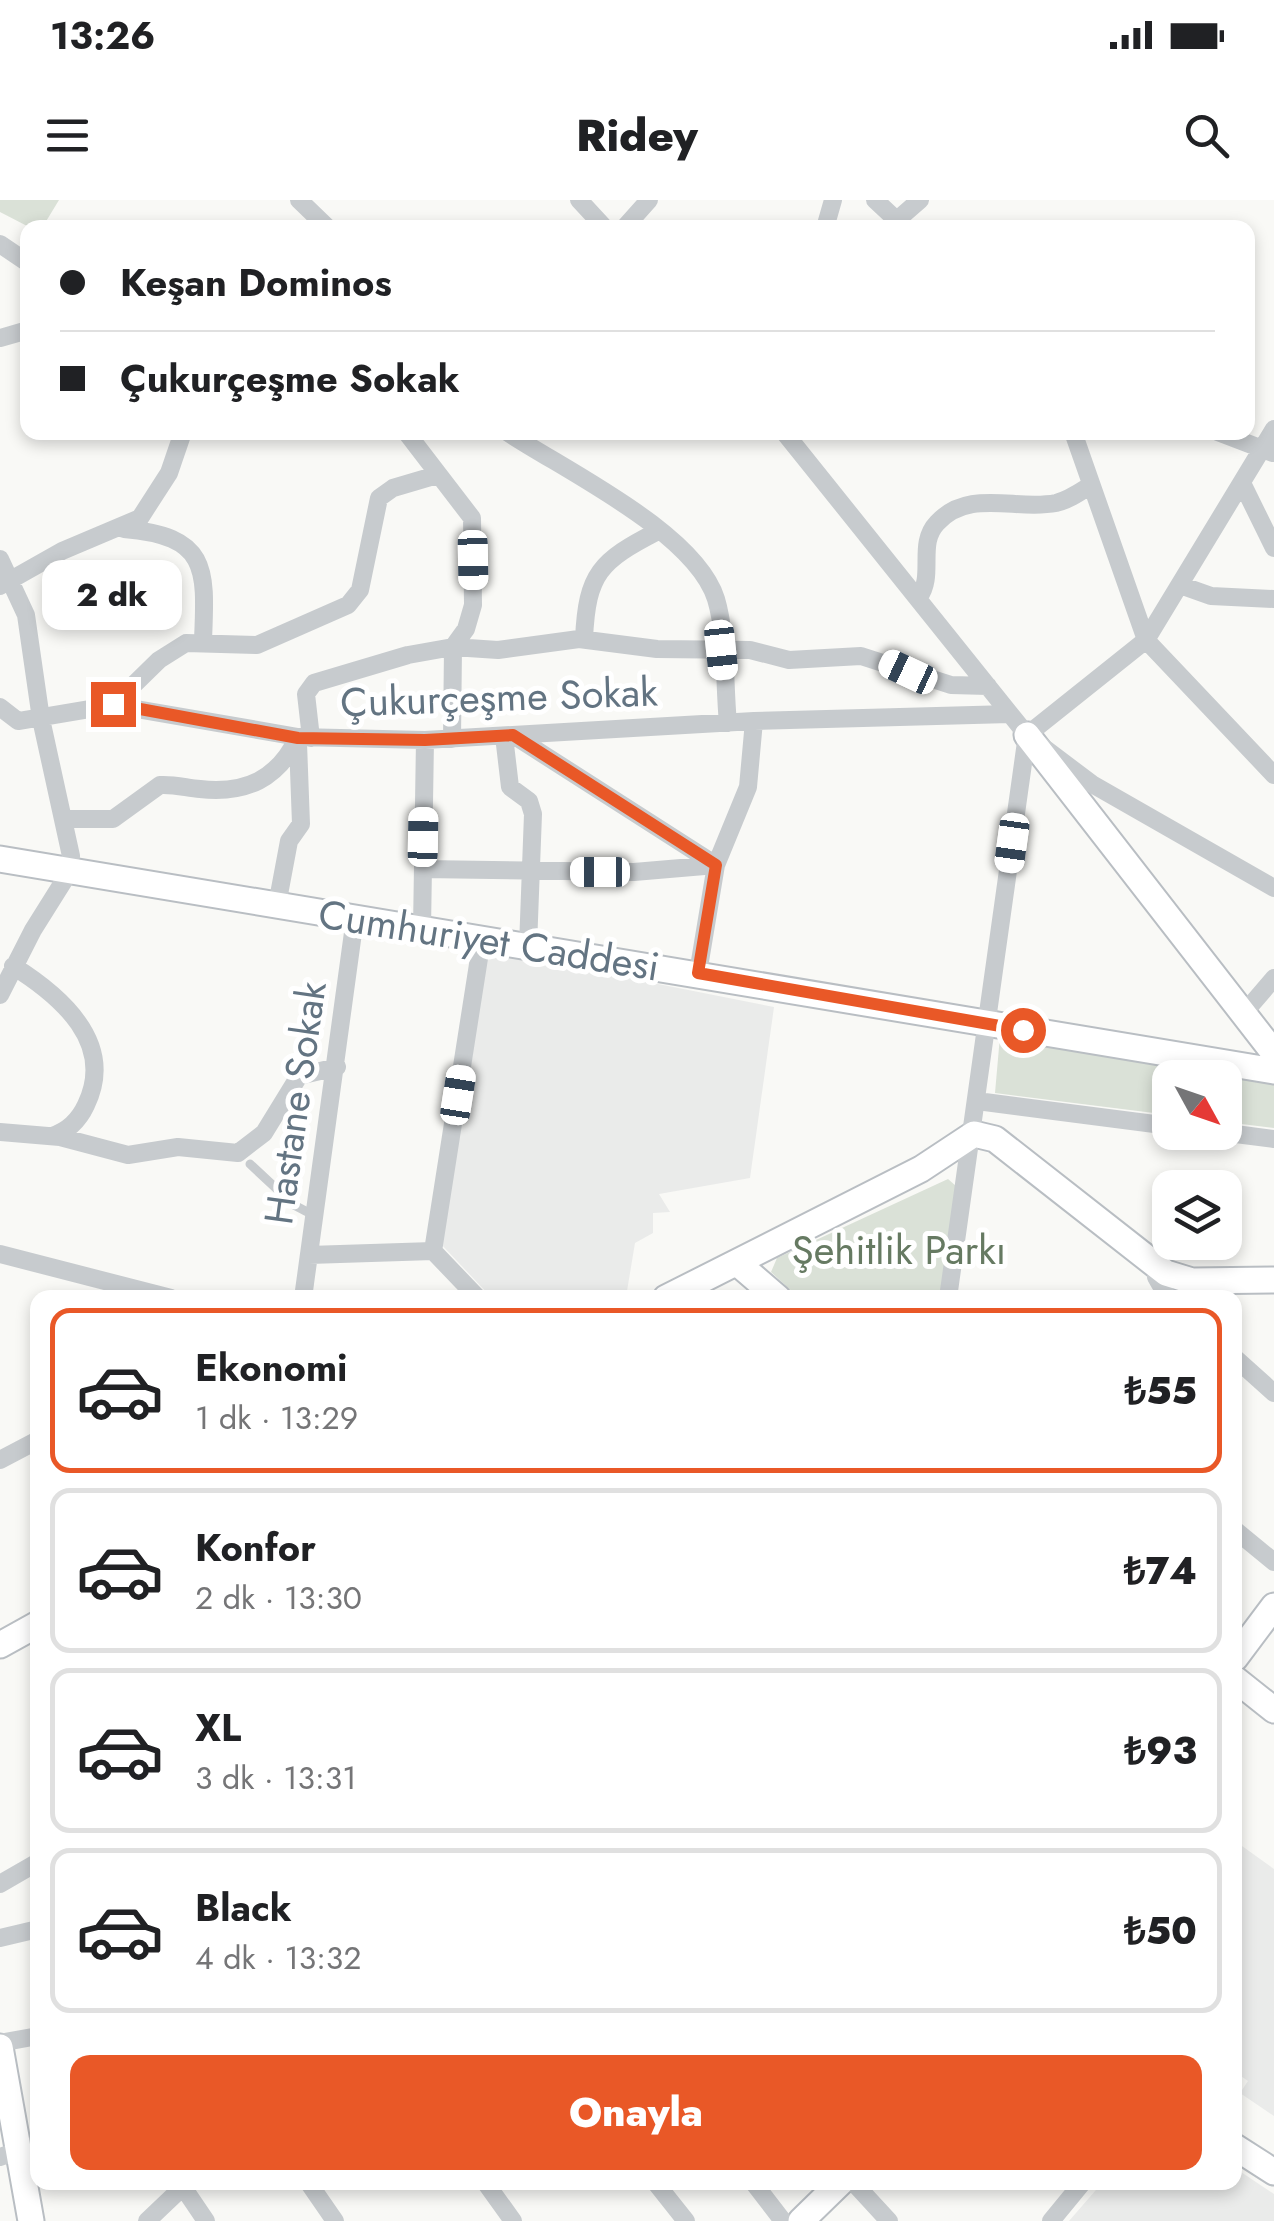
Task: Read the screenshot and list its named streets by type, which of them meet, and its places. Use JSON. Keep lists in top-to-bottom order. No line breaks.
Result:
{"streets":{"main road":["Cumhuriyet Caddesi"],"street":["Çukurçeşme Sokak","Hastane Sokak"]},"crossings":[["Cumhuriyet Caddesi","Hastane Sokak"]],"parks":["Şehitlik Parkı"],"north":"bottom right","page":{"status":"13:26","header":"Ridey","banner":["Keşan Dominos","Çukurçeşme Sokak"],"bubble":"2 dk","list":[{"name":"Ekonomi","note":"1 dk · 13:29","value":"₺55"},{"name":"Konfor","note":"2 dk · 13:30","value":"₺74"},{"name":"XL","note":"3 dk · 13:31","value":"₺93"},{"name":"Black","note":"4 dk · 13:32","value":"₺50"}],"buttons":"Onayla"}}
